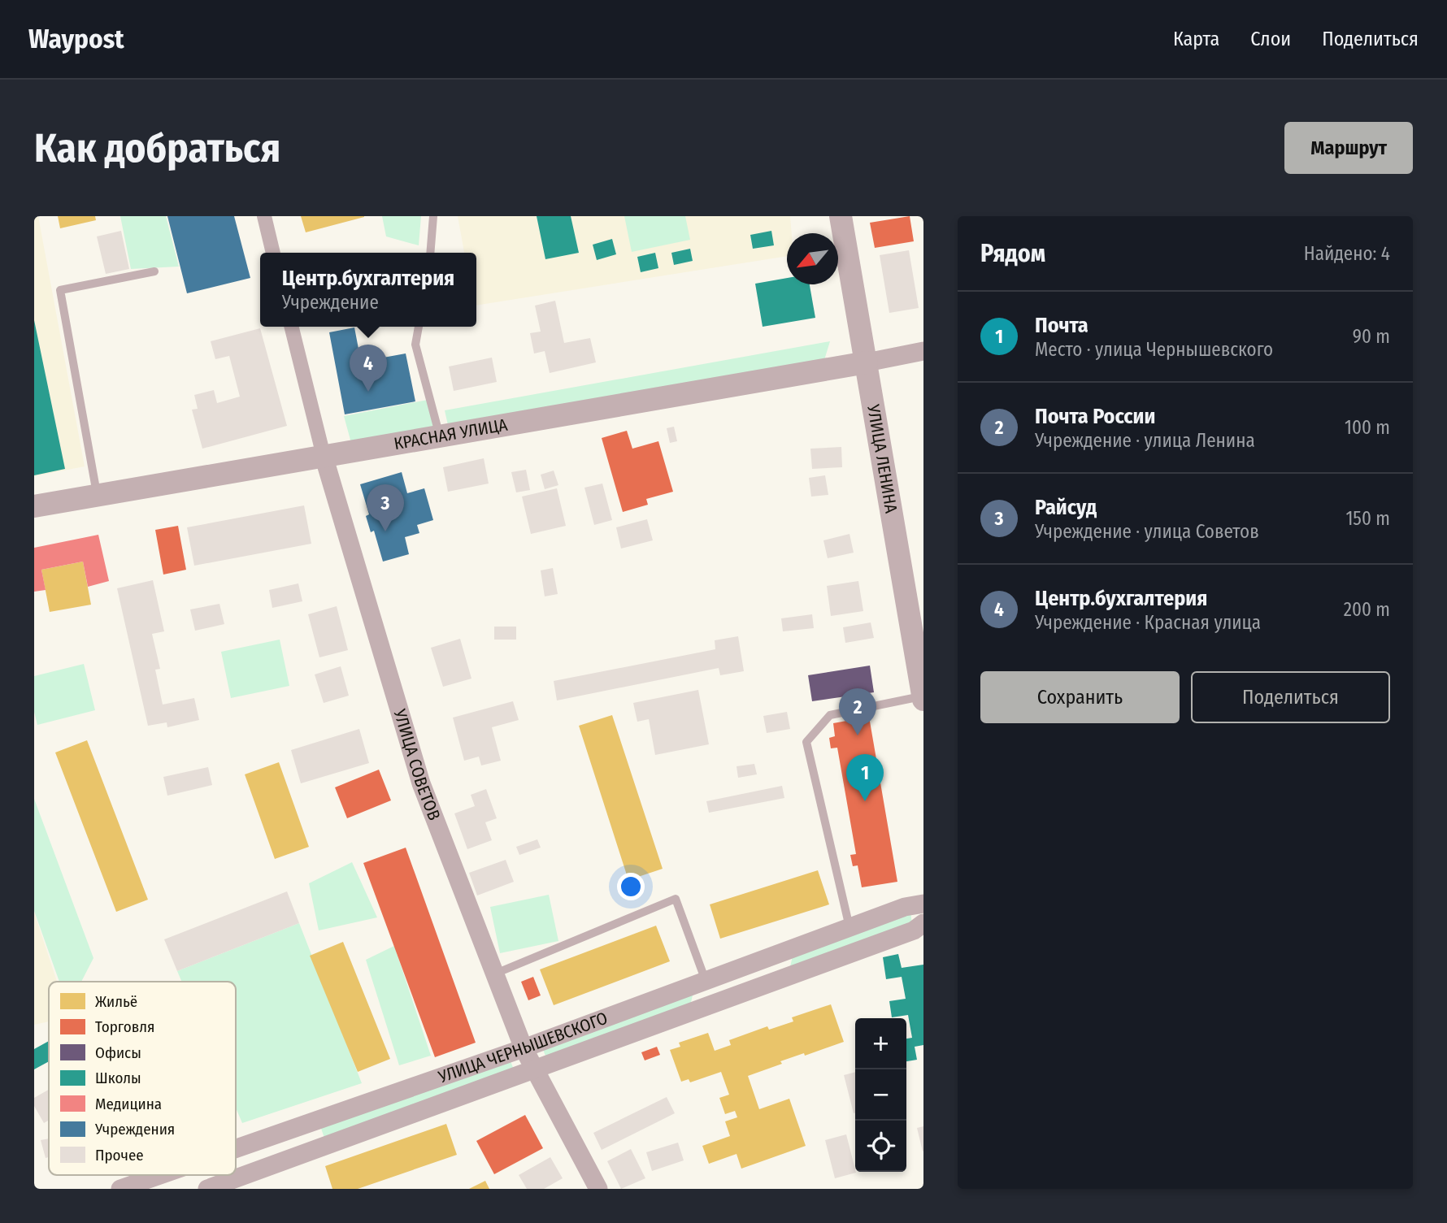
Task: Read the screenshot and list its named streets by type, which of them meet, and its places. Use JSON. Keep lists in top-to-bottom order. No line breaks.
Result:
{"streets":{"street":["КРАСНАЯ УЛИЦА","УЛИЦА ЛЕНИНА","УЛИЦА СОВЕТОВ","УЛИЦА ЧЕРНЫШЕВСКОГО"]},"crossings":[["КРАСНАЯ УЛИЦА","УЛИЦА ЛЕНИНА"],["КРАСНАЯ УЛИЦА","УЛИЦА СОВЕТОВ"],["УЛИЦА СОВЕТОВ","УЛИЦА ЧЕРНЫШЕВСКОГО"]],"legend":["Жильё","Торговля","Офисы","Школы","Медицина","Учреждения","Прочее"],"north":"bottom left","page":{"header":"Waypost","nav":["Карта","Слои","Поделиться"],"buttons":["Маршрут",["Сохранить","Поделиться"]],"title":"Как добраться","heading":["Рядом","Найдено: 4"],"popup":["Центр.бухгалтерия","Учреждение"],"list":[{"mark":"1","name":"Почта","note":"Место · улица Чернышевского","value":"90 m"},{"mark":"2","name":"Почта России","note":"Учреждение · улица Ленина","value":"100 m"},{"mark":"3","name":"Райсуд","note":"Учреждение · улица Советов","value":"150 m"},{"mark":"4","name":"Центр.бухгалтерия","note":"Учреждение · Красная улица","value":"200 m"}],"pins":["4","3","2","1"],"map_buttons":["+","−"]}}
